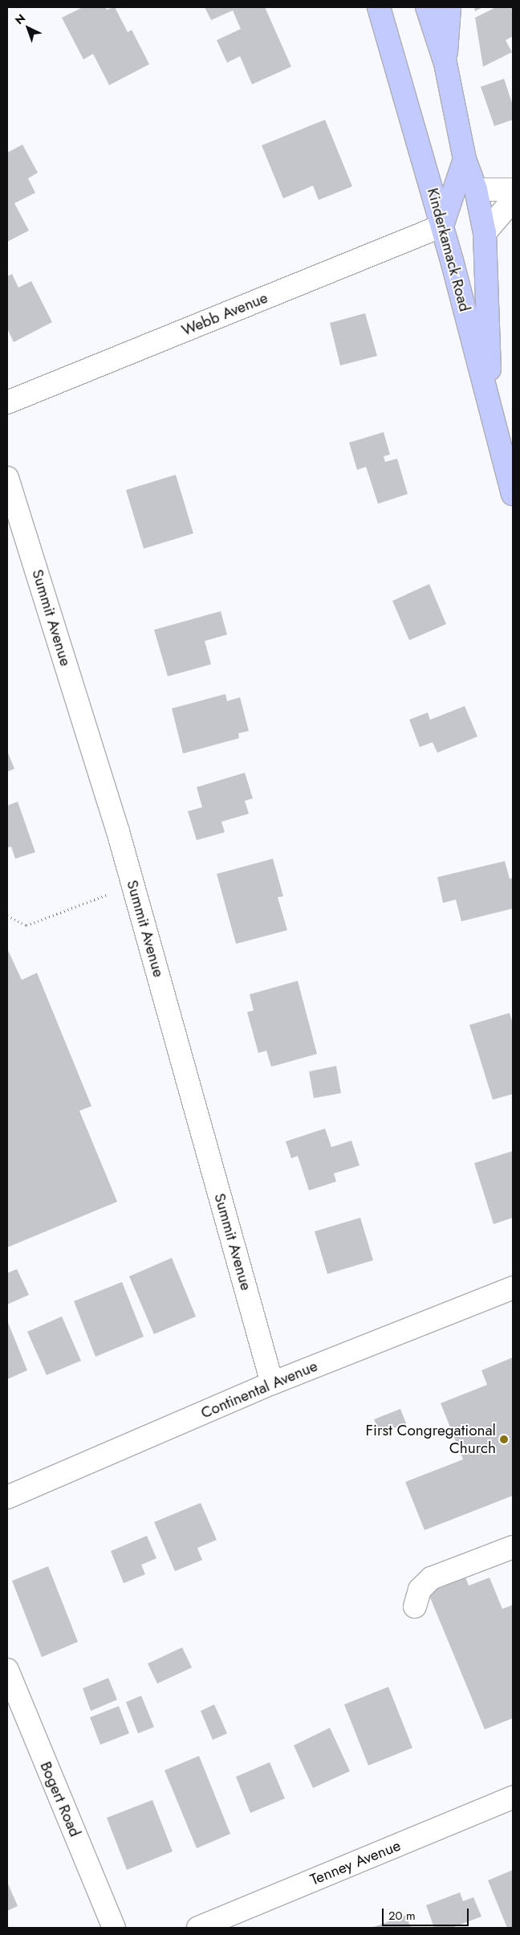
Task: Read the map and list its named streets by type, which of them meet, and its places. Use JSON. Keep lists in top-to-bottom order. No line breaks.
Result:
{"streets":{"main road":["Kinderkamack Road"],"street":["Webb Avenue","Summit Avenue","Continental Avenue","Bogert Road","Tenney Avenue"]},"crossings":[["Kinderkamack Road","Webb Avenue"],["Summit Avenue","Continental Avenue"]],"places":["First Congregational Church"],"scale_bar":"20 m","north":"top left"}
